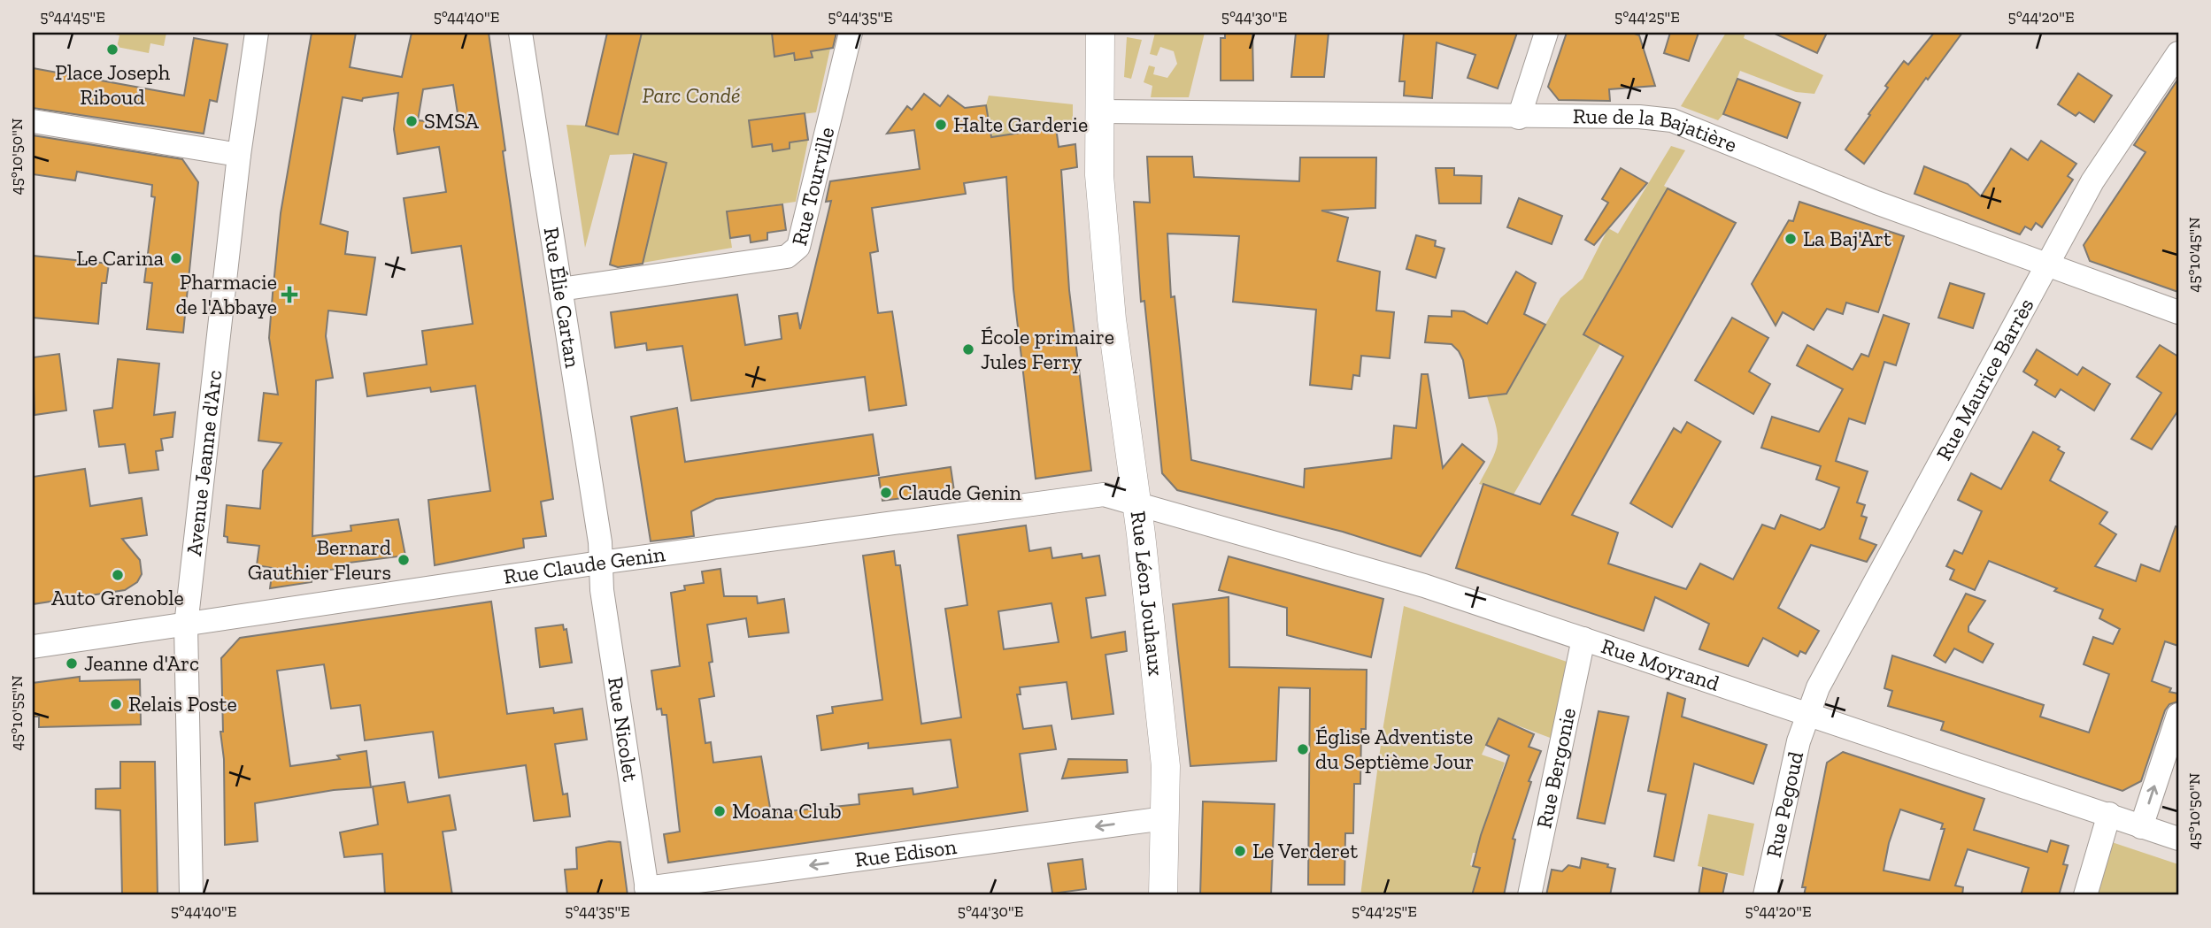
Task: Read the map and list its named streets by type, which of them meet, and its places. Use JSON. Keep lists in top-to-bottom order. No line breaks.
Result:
{"streets":{"street":["Rue de la Bajatière","Rue Tourville","Rue Élie Cartan","Rue Maurice Barrès","Avenue Jeanne d'Arc","Rue Claude Genin","Rue Léon Jouhaux","Rue Moyrand","Rue Nicolet","Rue Bergonie","Rue Pegoud","Rue Edison"]},"crossings":[["Rue de la Bajatière","Rue Maurice Barrès"],["Rue de la Bajatière","Rue Léon Jouhaux"],["Rue Tourville","Rue Élie Cartan"],["Rue Élie Cartan","Rue Claude Genin"],["Rue Élie Cartan","Rue Nicolet"],["Rue Maurice Barrès","Rue Moyrand"],["Rue Maurice Barrès","Rue Pegoud"],["Avenue Jeanne d'Arc","Rue Claude Genin"],["Rue Claude Genin","Rue Léon Jouhaux"],["Rue Claude Genin","Rue Moyrand"],["Rue Claude Genin","Rue Nicolet"],["Rue Léon Jouhaux","Rue Moyrand"],["Rue Léon Jouhaux","Rue Edison"],["Rue Moyrand","Rue Bergonie"],["Rue Moyrand","Rue Pegoud"],["Rue Nicolet","Rue Edison"]],"one_way":["Rue Edison"],"parks":["Parc Condé"],"places":{"other":["Place Joseph Riboud","SMSA","Halte Garderie","La Baj'Art","Le Carina","École primaire Jules Ferry","Claude Genin","Bernard Gauthier Fleurs","Auto Grenoble","Jeanne d'Arc","Relais Poste","Église Adventiste du Septième Jour","Moana Club","Le Verderet"],"health":["Pharmacie de l'Abbaye"]},"coordinates":["5°44'45\"E","5°44'40\"E","5°44'35\"E","5°44'30\"E","5°44'25\"E","5°44'20\"E","45°10'50\"N","45°10'45\"N","45°10'55\"N"]}
